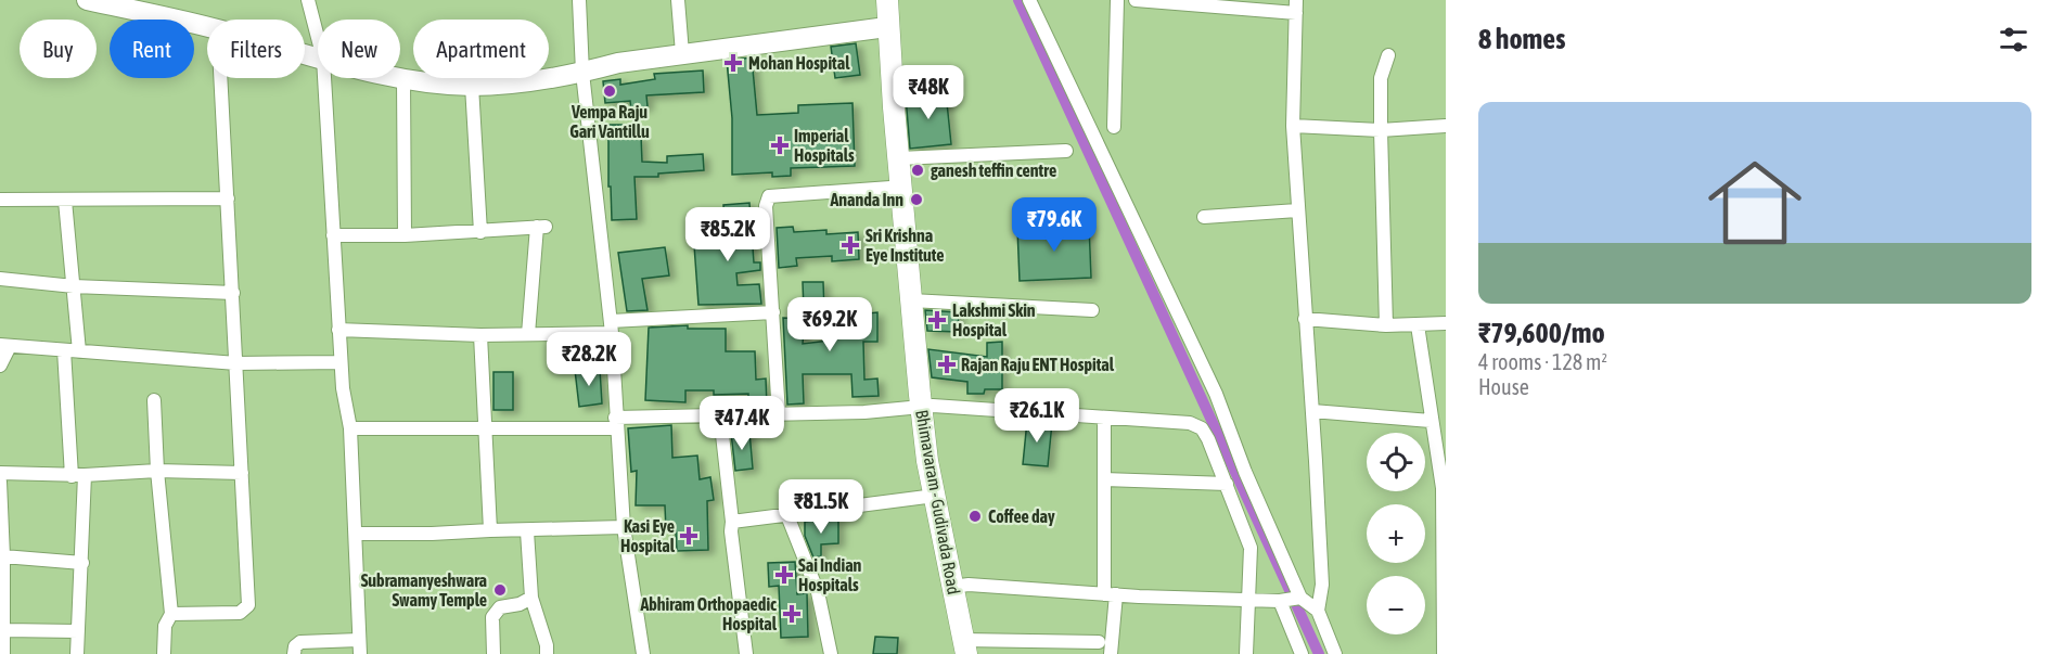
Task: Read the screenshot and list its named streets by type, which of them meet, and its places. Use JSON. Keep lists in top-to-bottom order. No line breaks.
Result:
{"streets":{"main road":["Bhimavaram - Gudivada Road"]},"places":{"health":["Mohan Hospital","Imperial Hospitals","Sri Krishna Eye Institute","Lakshmi Skin Hospital","Rajan Raju ENT Hospital","Kasi Eye Hospital","Sai Indian Hospitals","Abhiram Orthopaedic Hospital"],"other":["Vempa Raju Gari Vantillu","ganesh teffin centre","Ananda Inn","Coffee day","Subramanyeshwara Swamy Temple"]},"page":{"heading":"8 homes","chip":["Buy","Rent","Filters","New","Apartment"],"price":["₹48K","₹79.6K","₹85.2K","₹69.2K","₹28.2K","₹26.1K","₹47.4K","₹81.5K"],"list":[{"name":"₹79,600/mo","note":"4 rooms · 128 m² · House"}],"map_buttons":["+","−"]}}
